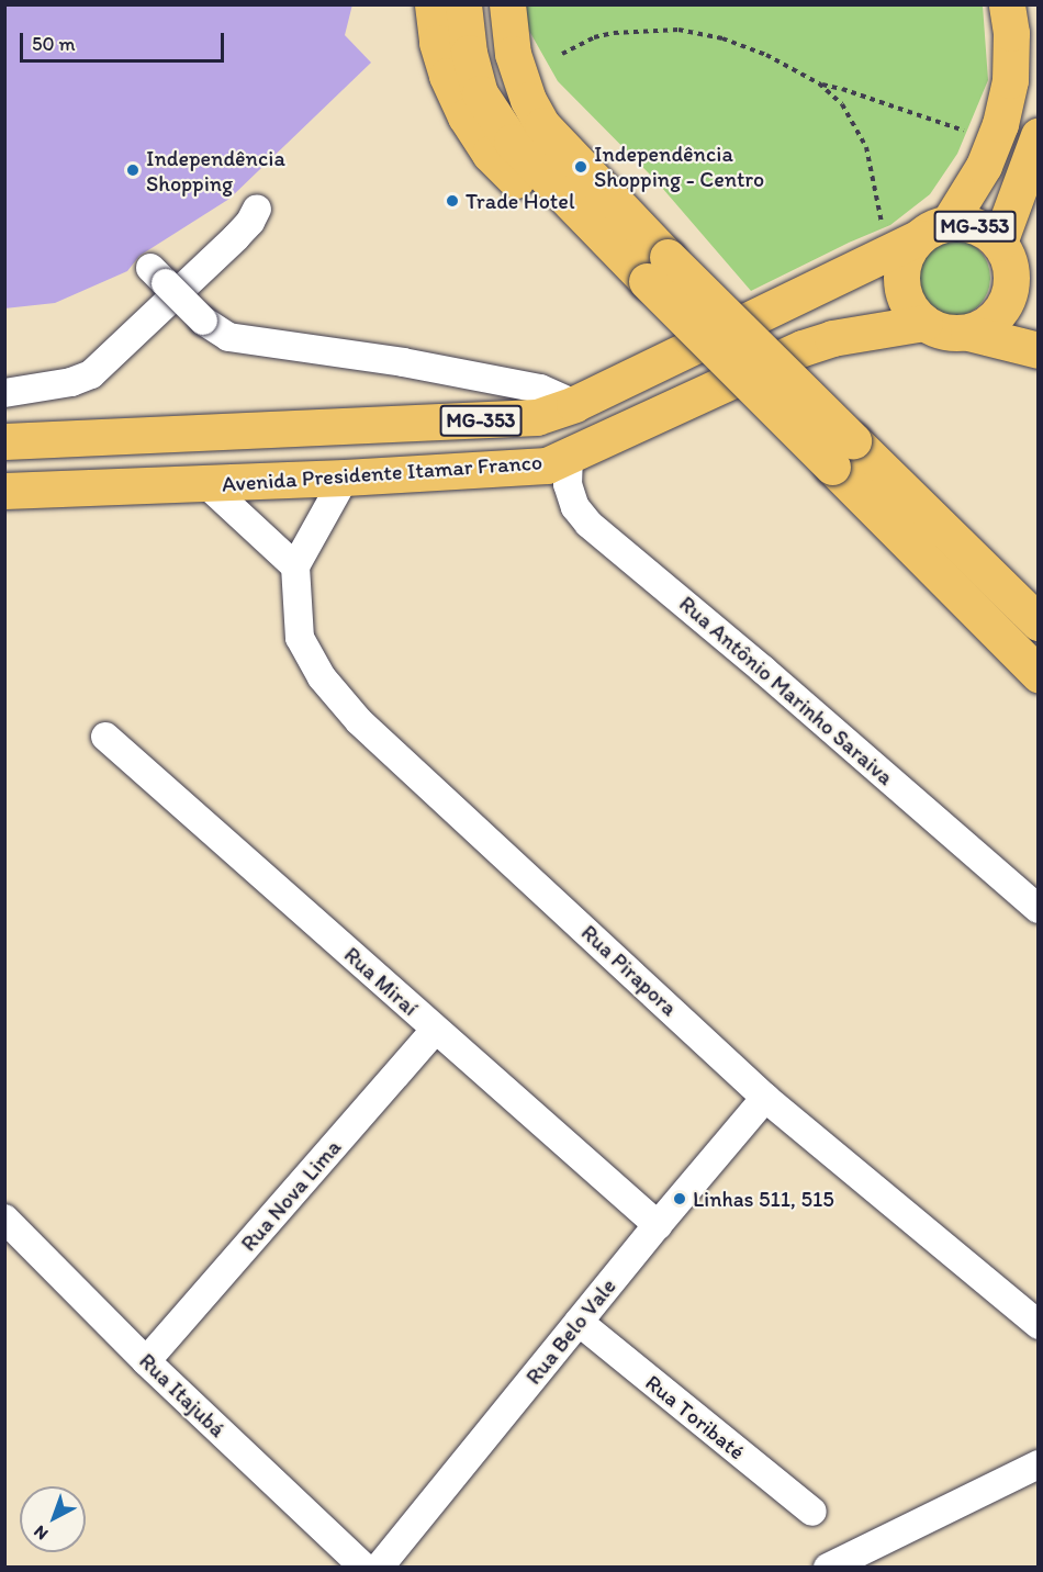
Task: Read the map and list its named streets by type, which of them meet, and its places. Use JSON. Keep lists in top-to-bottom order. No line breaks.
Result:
{"streets":{"main road":["MG-353","Avenida Presidente Itamar Franco"],"street":["Rua Antônio Marinho Saraiva","Rua Pirapora","Rua Miraí","Rua Nova Lima","Rua Belo Vale","Rua Itajubá","Rua Toribaté"]},"crossings":[["MG-353","Avenida Presidente Itamar Franco"],["Avenida Presidente Itamar Franco","Rua Antônio Marinho Saraiva"],["Rua Pirapora","Rua Belo Vale"],["Rua Miraí","Rua Nova Lima"],["Rua Miraí","Rua Belo Vale"],["Rua Nova Lima","Rua Itajubá"],["Rua Belo Vale","Rua Toribaté"]],"places":["Independência Shopping - Centro","Independência Shopping","Trade Hotel","Linhas 511, 515"],"scale_bar":"50 m","north":"bottom left"}
